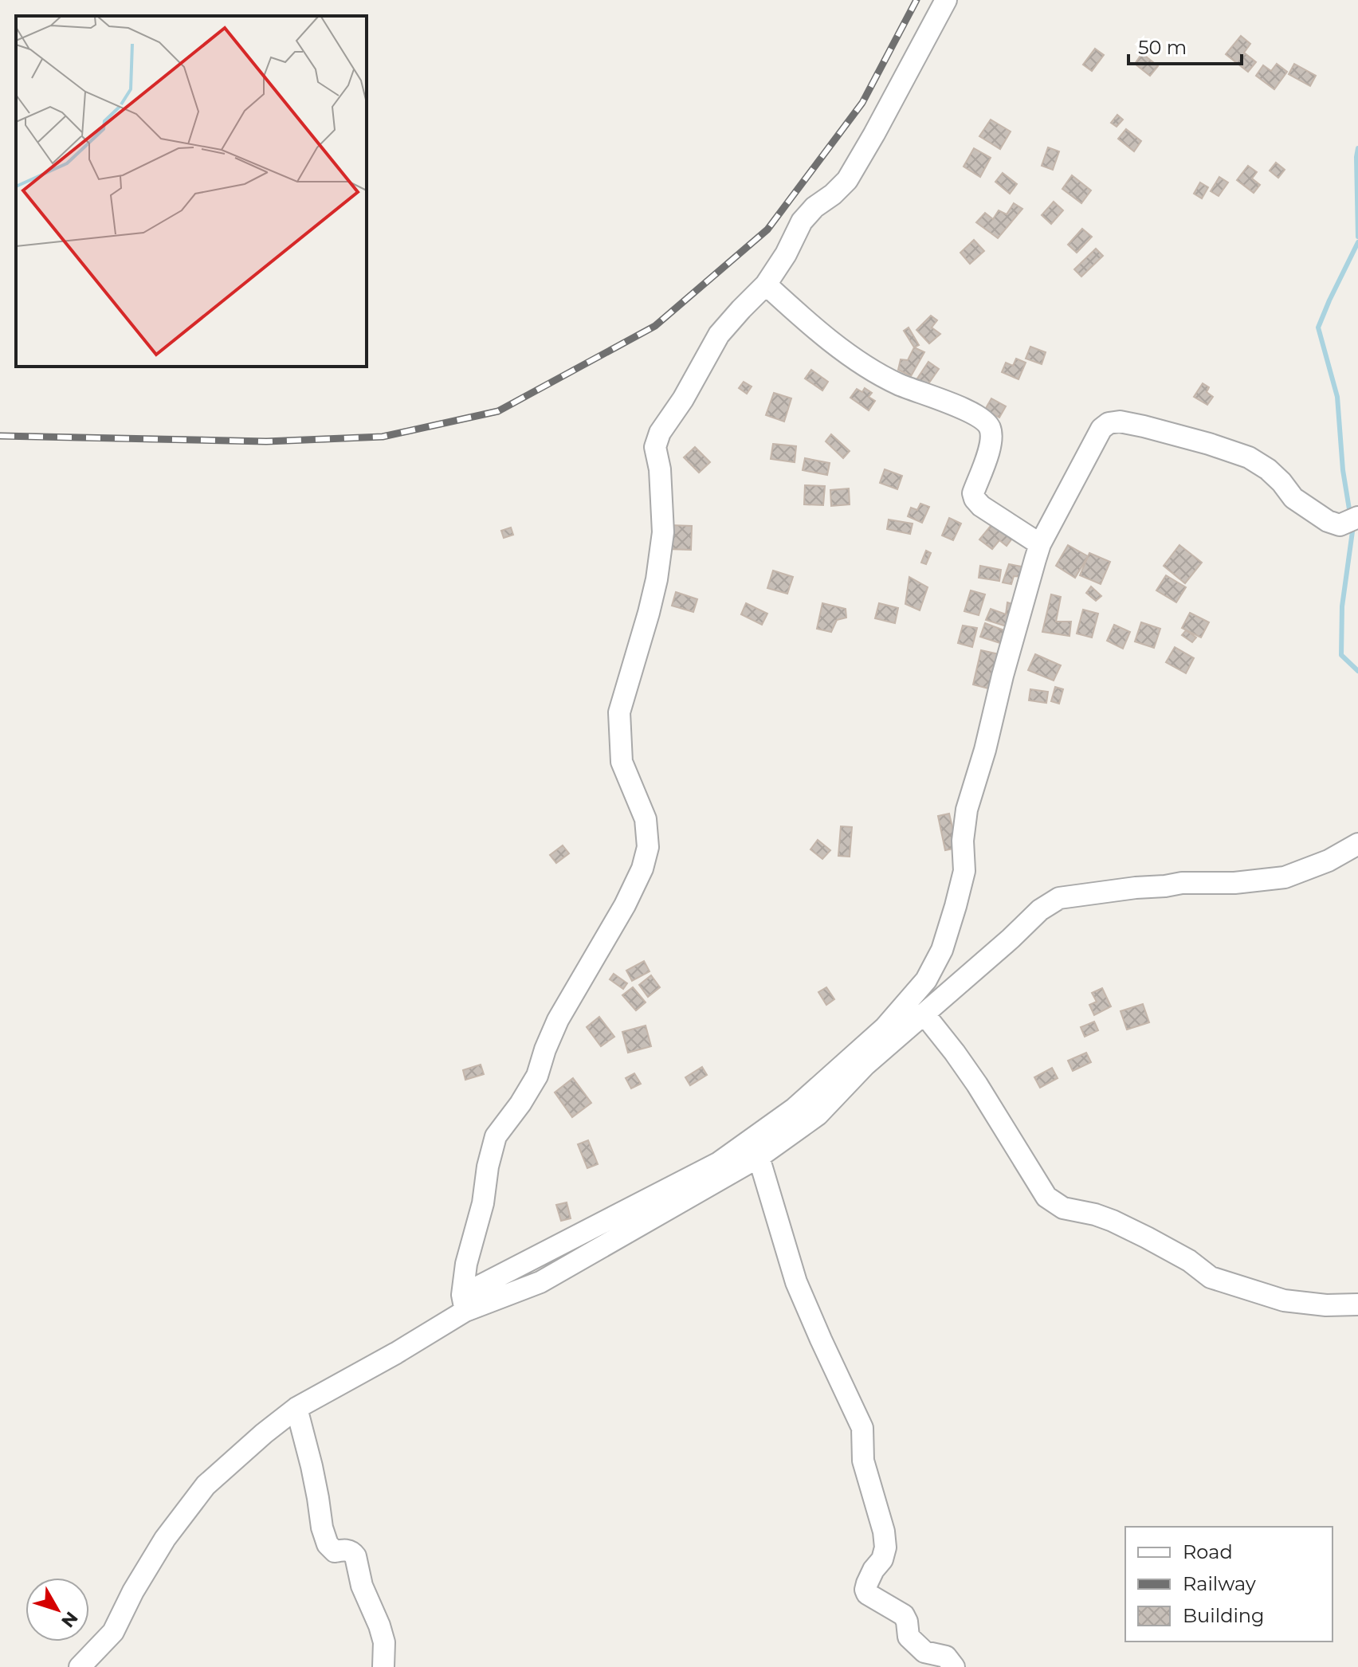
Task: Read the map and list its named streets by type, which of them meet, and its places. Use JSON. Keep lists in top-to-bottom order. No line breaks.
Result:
{"legend":["Road","Railway","Building"],"scale_bar":"50 m","north":"bottom right"}
